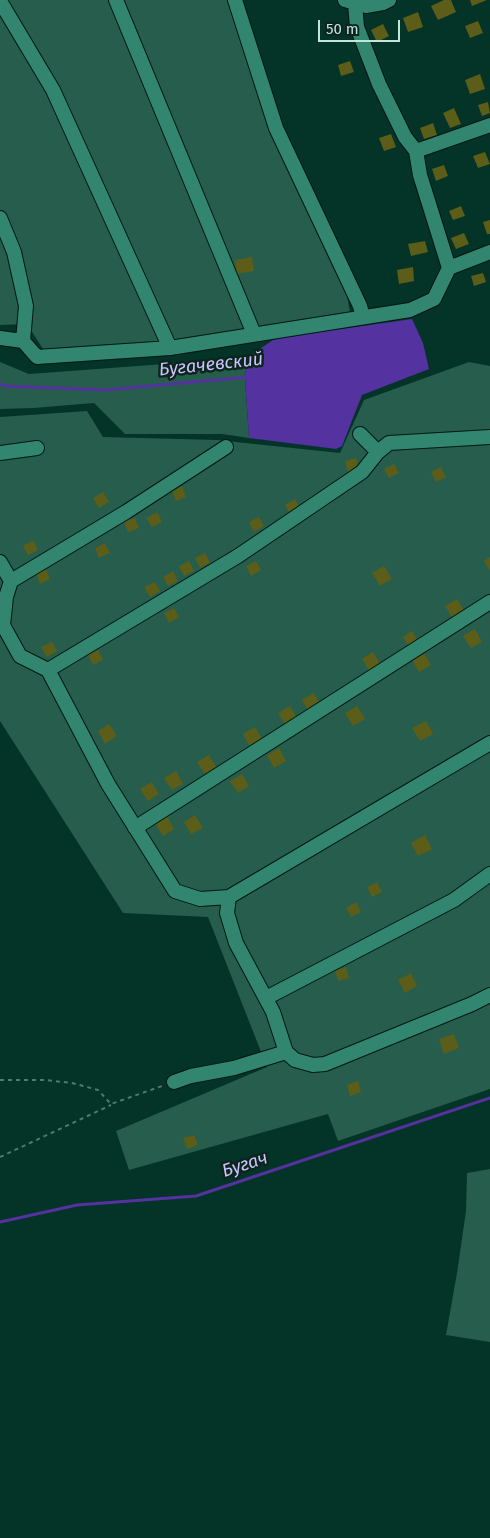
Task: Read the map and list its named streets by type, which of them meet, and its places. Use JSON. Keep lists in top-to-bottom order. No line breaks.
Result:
{"water":["Бугачевский","Бугач"],"scale_bar":"50 m"}
